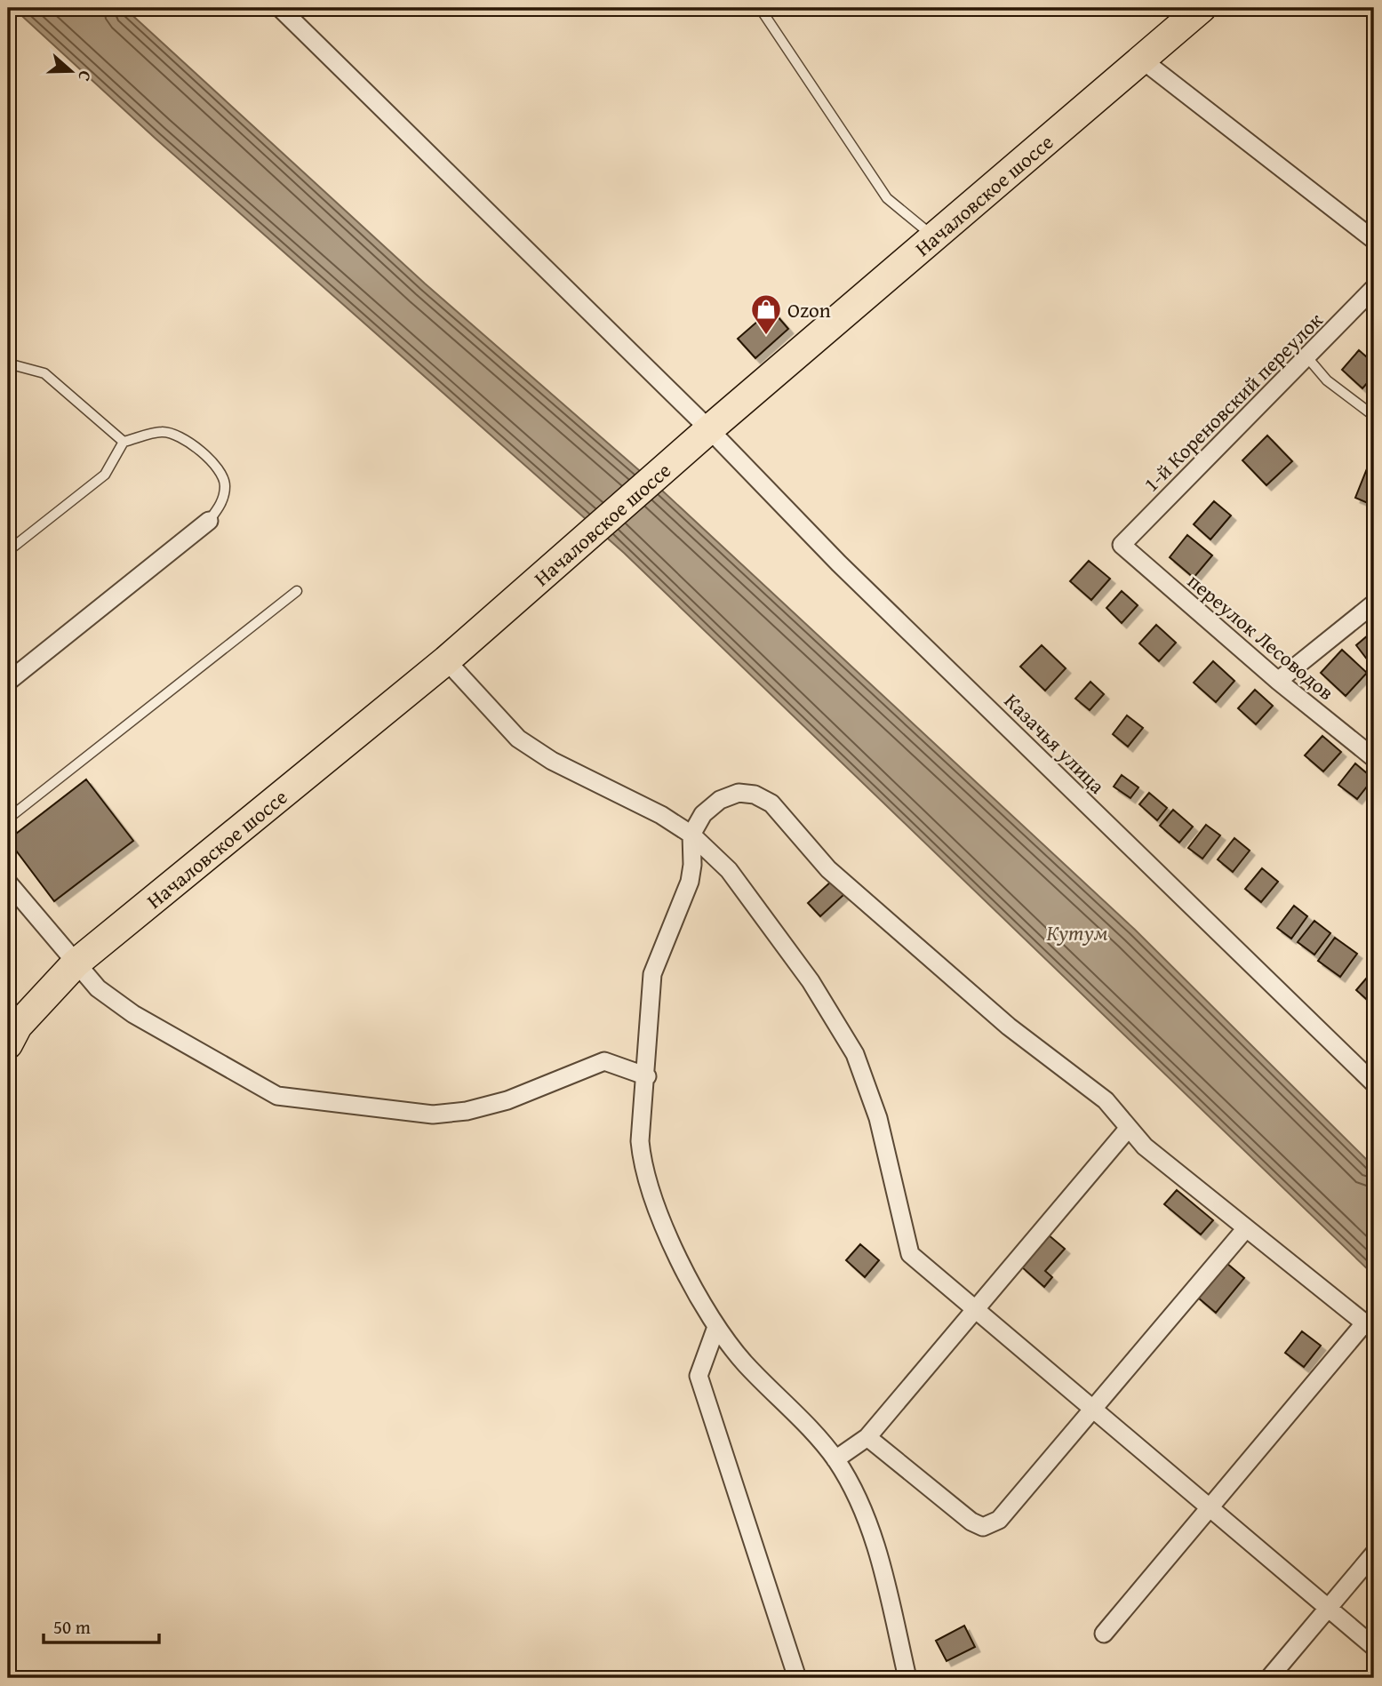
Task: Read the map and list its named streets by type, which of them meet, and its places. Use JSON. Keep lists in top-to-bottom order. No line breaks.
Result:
{"streets":{"main road":["Началовское шоссе"],"street":["1-й Кореновский переулок","переулок Лесоводов","Казачья улица"]},"crossings":[["Началовское шоссе","Казачья улица"],["1-й Кореновский переулок","переулок Лесоводов"]],"water":["Кутум"],"places":{"shop":["Ozon"]},"scale_bar":"50 m","north":"right"}
